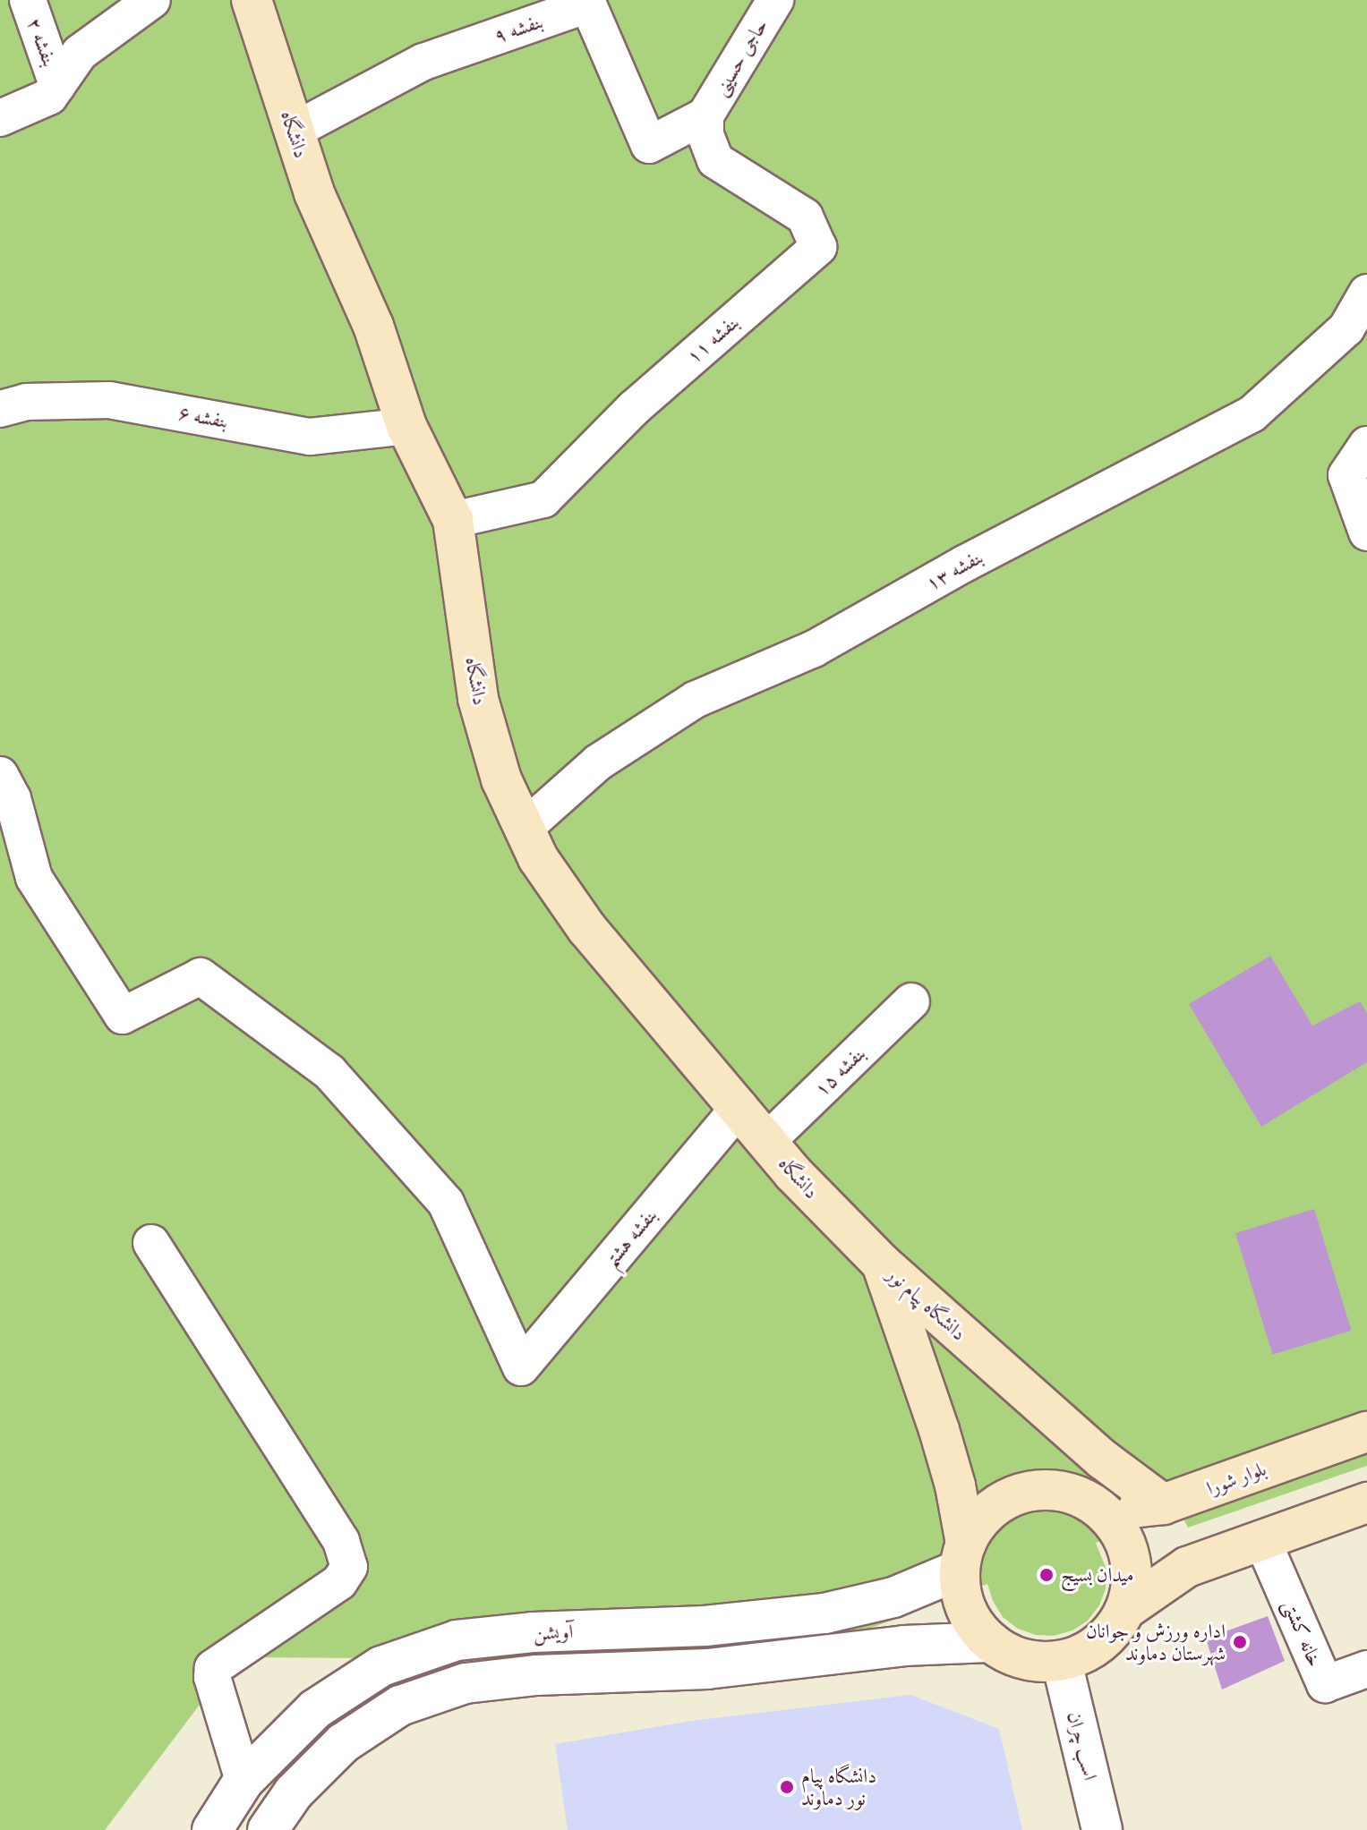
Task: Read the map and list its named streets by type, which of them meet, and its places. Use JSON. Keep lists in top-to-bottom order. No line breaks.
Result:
{"streets":{"main road":["دانشگاه","دانشگاه پیام نور","بلوار شورا"],"street":["بنفشه ۹","بنفشه ۲","حاجی حسینی","بنفشه ۱۱","بنفشه ۶","بنفشه ۱۳","بنفشه ۱۵","بنفشه هشتم","آویشن","خانه کشتی","اسب چران"]},"crossings":[["بنفشه ۹","حاجی حسینی"],["بنفشه ۹","دانشگاه"],["بنفشه ۹","بنفشه ۱۱"],["حاجی حسینی","بنفشه ۱۱"],["دانشگاه","بنفشه ۱۱"],["دانشگاه","بنفشه ۶"],["دانشگاه","بنفشه ۱۳"],["دانشگاه","بنفشه ۱۵"],["دانشگاه","بنفشه هشتم"],["دانشگاه","دانشگاه پیام نور"],["دانشگاه پیام نور","بلوار شورا"],["دانشگاه پیام نور","آویشن"],["دانشگاه پیام نور","اسب چران"],["بلوار شورا","آویشن"],["بلوار شورا","اسب چران"],["آویشن","اسب چران"]],"places":["میدان بسیج","اداره ورزش و جوانان شهرستان دماوند","دانشگاه پیام نور دماوند"]}
